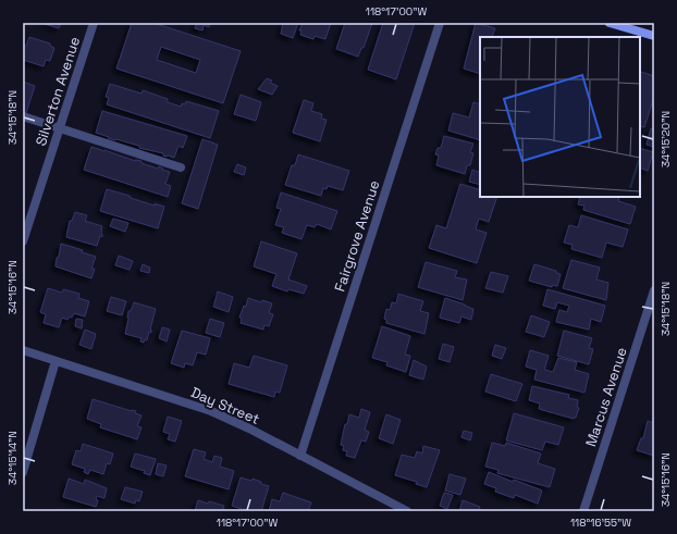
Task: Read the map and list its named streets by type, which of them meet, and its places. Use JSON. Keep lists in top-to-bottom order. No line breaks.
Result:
{"streets":{"street":["Silverton Avenue","Fairgrove Avenue","Marcus Avenue","Day Street"]},"crossings":[["Fairgrove Avenue","Day Street"]],"coordinates":["118°17'00\"W","34°15'18\"N","34°15'20\"N","34°15'16\"N","34°15'14\"N","118°16'55\"W"]}
